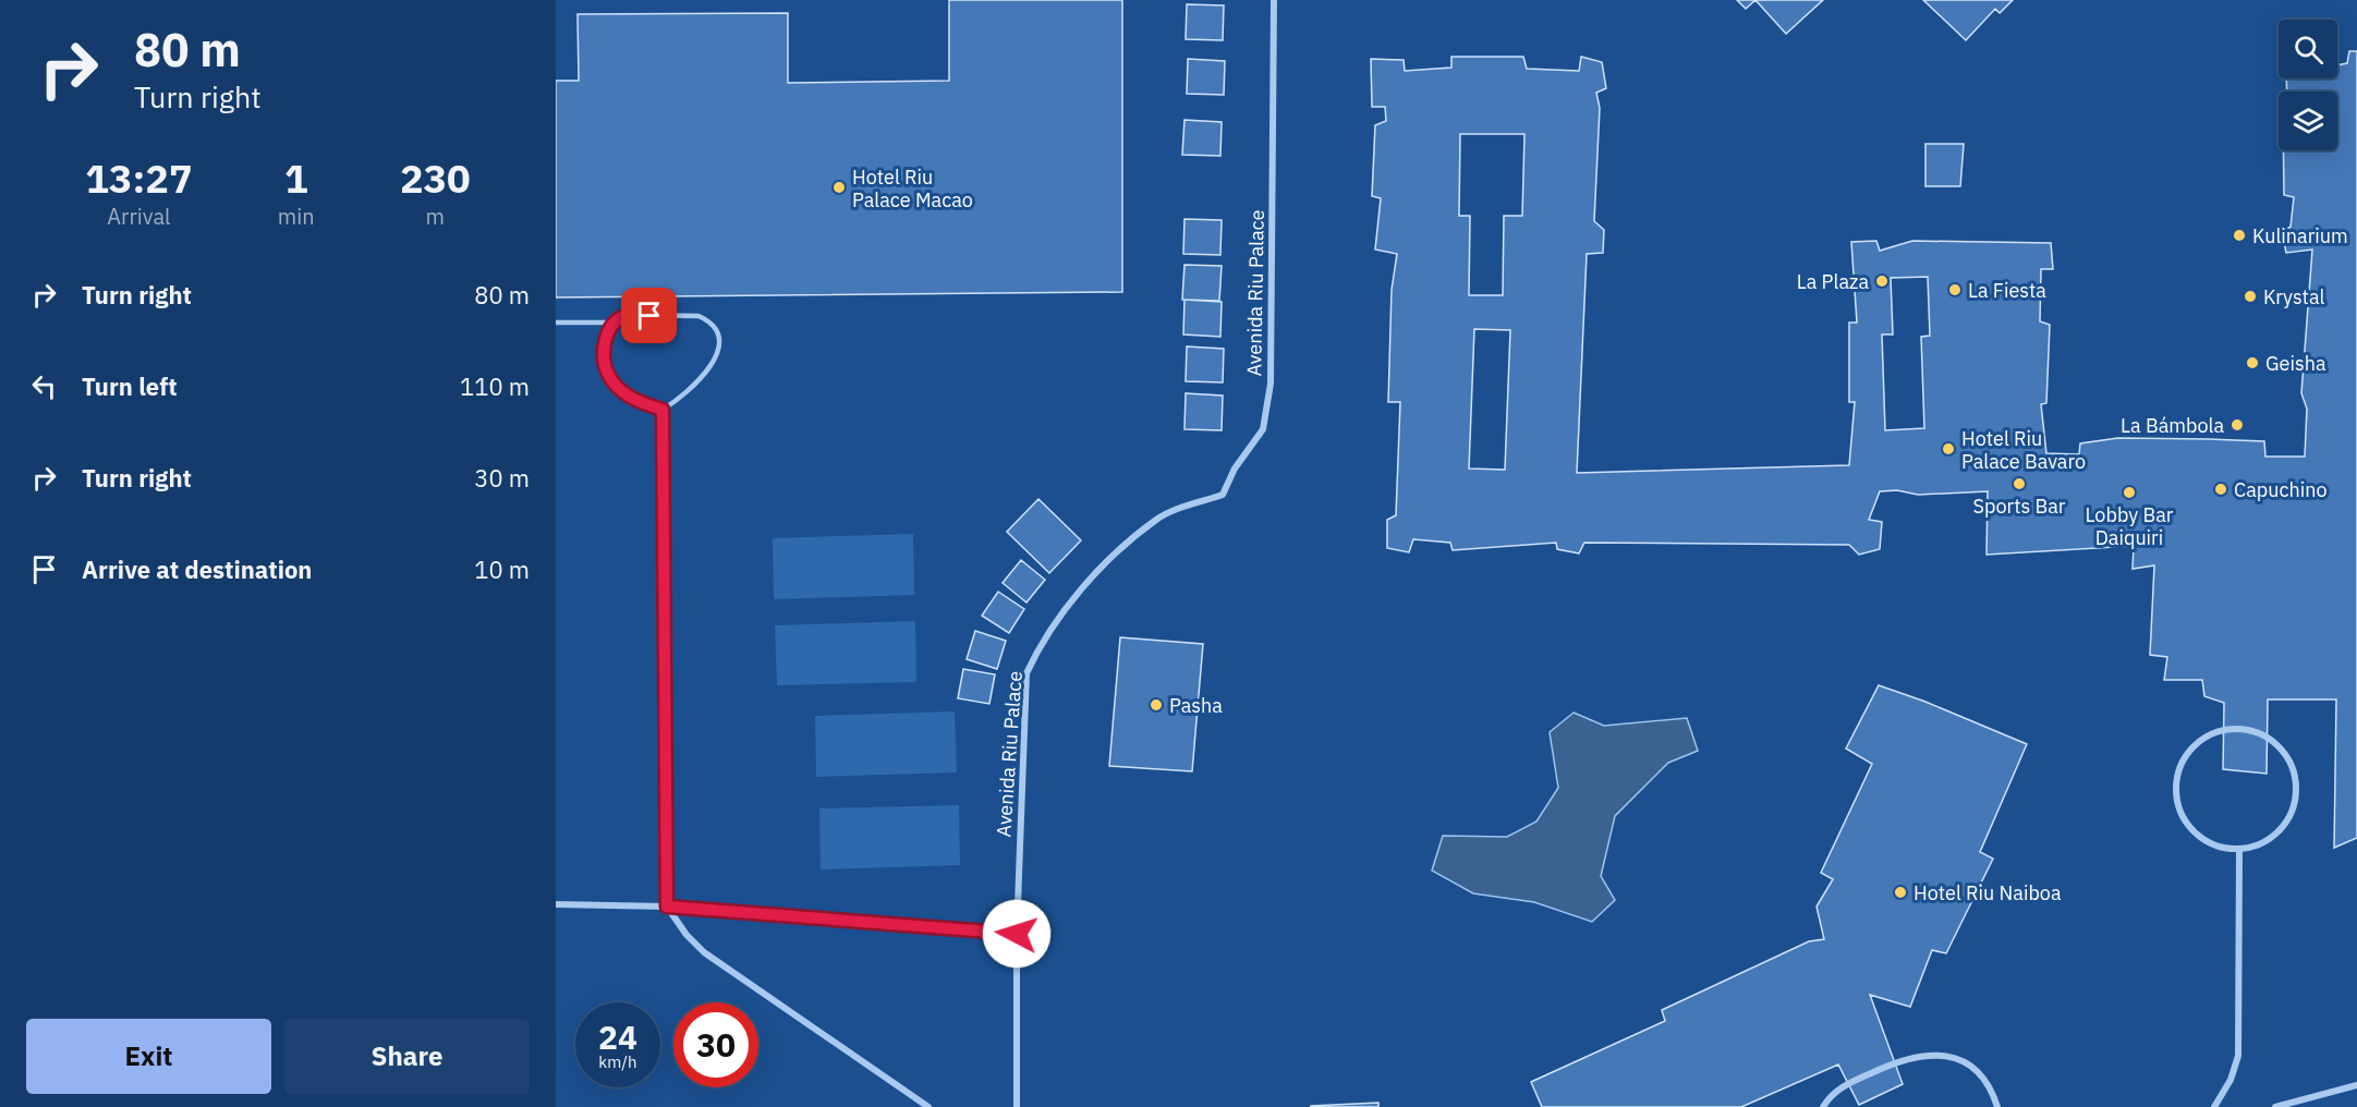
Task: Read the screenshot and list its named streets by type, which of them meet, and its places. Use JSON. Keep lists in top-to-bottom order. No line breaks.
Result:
{"streets":{"street":["Avenida Riu Palace"]},"places":["Hotel Riu Palace Macao","Kulinarium","La Plaza","La Fiesta","Krystal","Geisha","La Bámbola","Hotel Riu Palace Bavaro","Sports Bar","Capuchino","Lobby Bar Daiquiri","Pasha","Hotel Riu Naiboa"],"page":{"turn":["80 m","Turn right"],"eta":["13:27","Arrival","1","min","230","m"],"list":[{"name":"Turn right","value":"80 m"},{"name":"Turn left","value":"110 m"},{"name":"Turn right","value":"30 m"},{"name":"Arrive at destination","value":"10 m"}],"speed":"24 km/h","limit":"30","buttons":["Exit","Share"]}}
